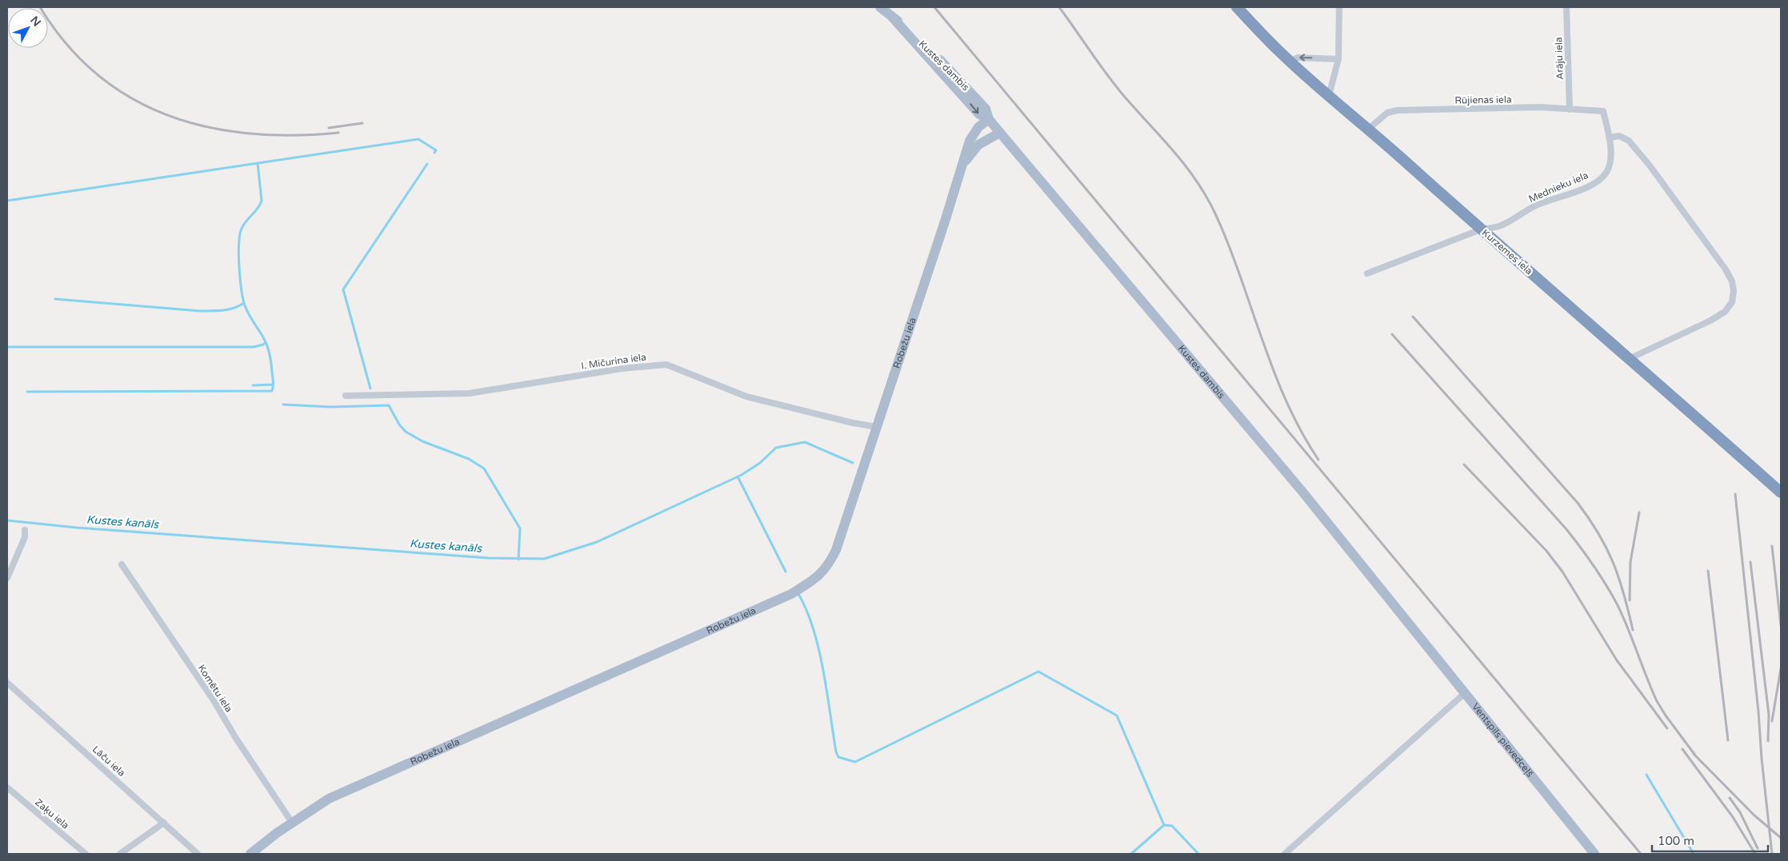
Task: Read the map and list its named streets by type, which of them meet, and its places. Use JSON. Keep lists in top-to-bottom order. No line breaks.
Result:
{"streets":{"highway":["Kurzemes iela"],"main road":["Kustes dambis","Robežu iela","Ventspils pievedceļš"],"street":["Arāju iela","Rūjienas iela","Mednieku iela","I. Mičurina iela","Komētu iela","Lāču iela","Zaķu iela"]},"crossings":[["Arāju iela","Rūjienas iela"],["Kustes dambis","Robežu iela"],["Kustes dambis","Ventspils pievedceļš"],["Rūjienas iela","Mednieku iela"],["Rūjienas iela","Kurzemes iela"],["Mednieku iela","Kurzemes iela"],["Robežu iela","I. Mičurina iela"],["Robežu iela","Komētu iela"]],"water":["Kustes kanāls"],"scale_bar":"100 m","north":"top right"}
